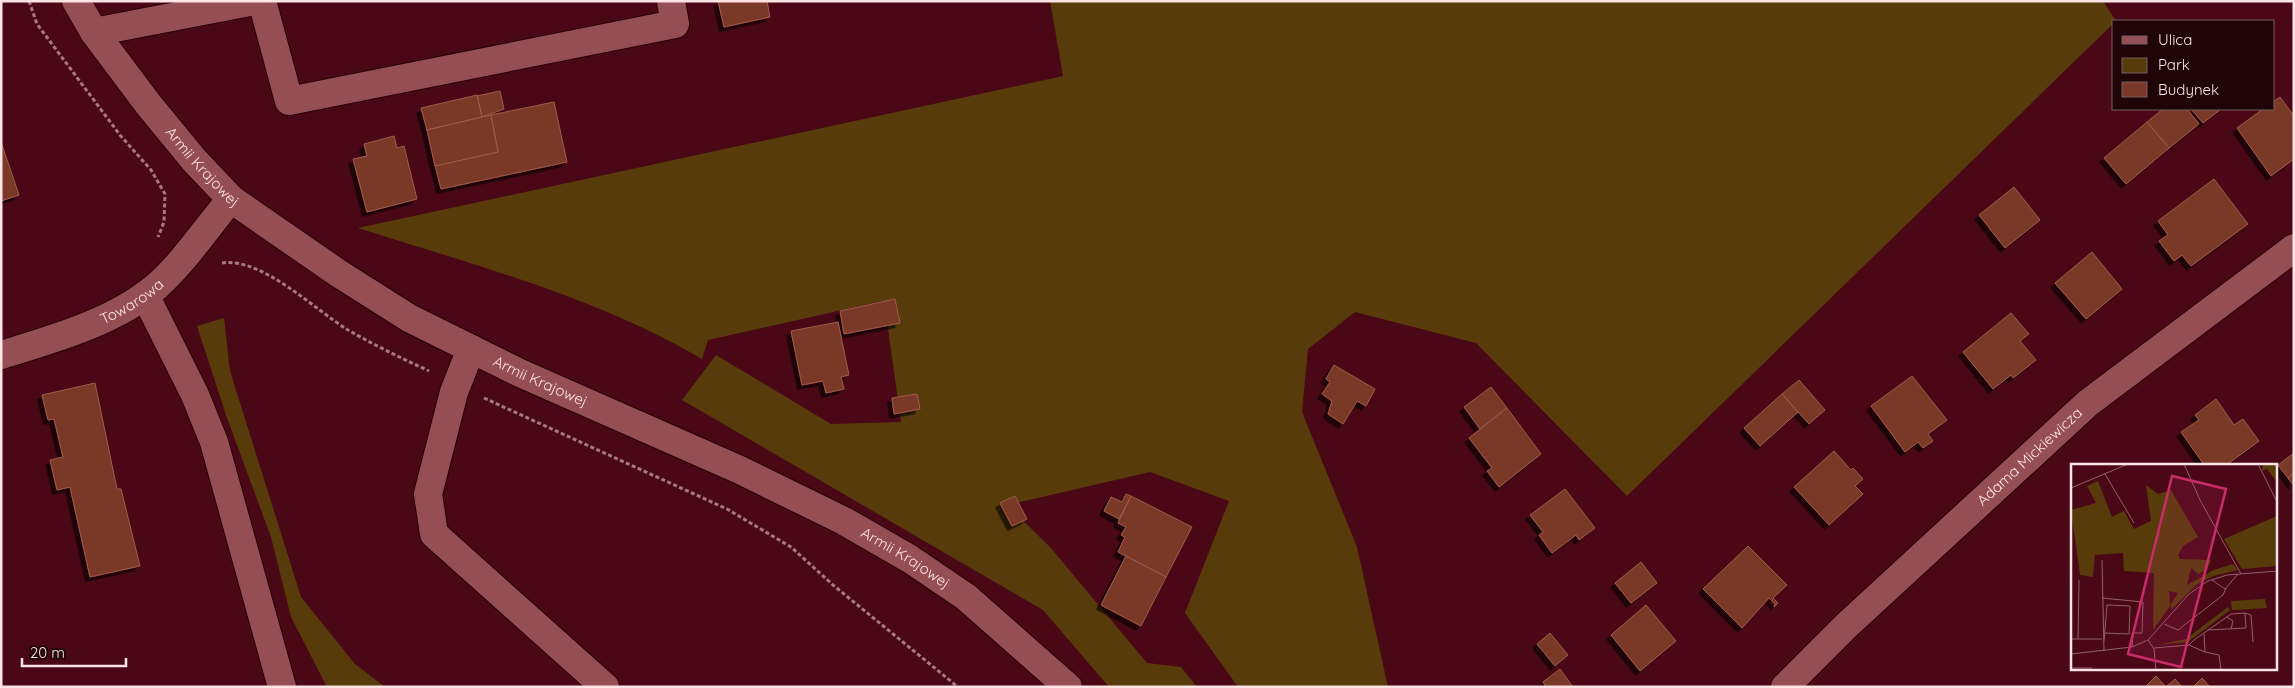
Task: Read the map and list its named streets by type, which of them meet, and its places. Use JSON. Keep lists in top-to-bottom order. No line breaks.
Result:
{"streets":{"street":["Armii Krajowej","Towarowa","Adama Mickiewicza"]},"crossings":[["Armii Krajowej","Towarowa"]],"legend":["Ulica","Park","Budynek"],"scale_bar":"20 m"}
